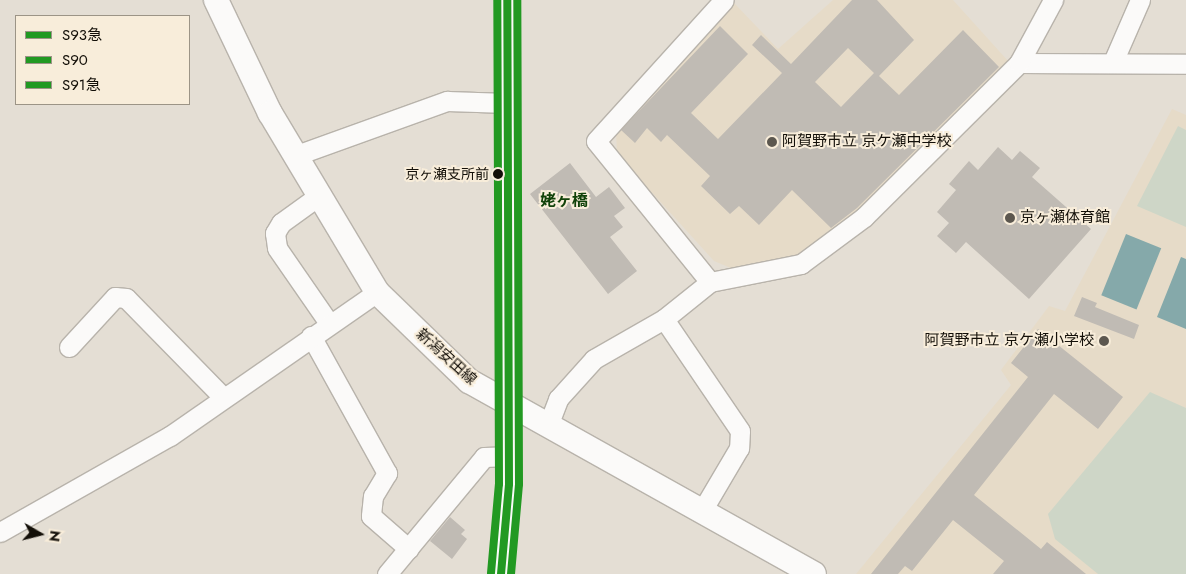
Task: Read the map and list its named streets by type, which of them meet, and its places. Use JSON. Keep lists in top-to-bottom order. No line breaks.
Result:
{"streets":{"main road":["新潟安田線"]},"districts":["姥ヶ橋"],"places":["阿賀野市立 京ケ瀬中学校","京ヶ瀬支所前","京ヶ瀬体育館","阿賀野市立 京ケ瀬小学校"],"lines":["transit line S93急","transit line S90","transit line S91急"],"legend":["S93急","S90","S91急"],"north":"right"}
